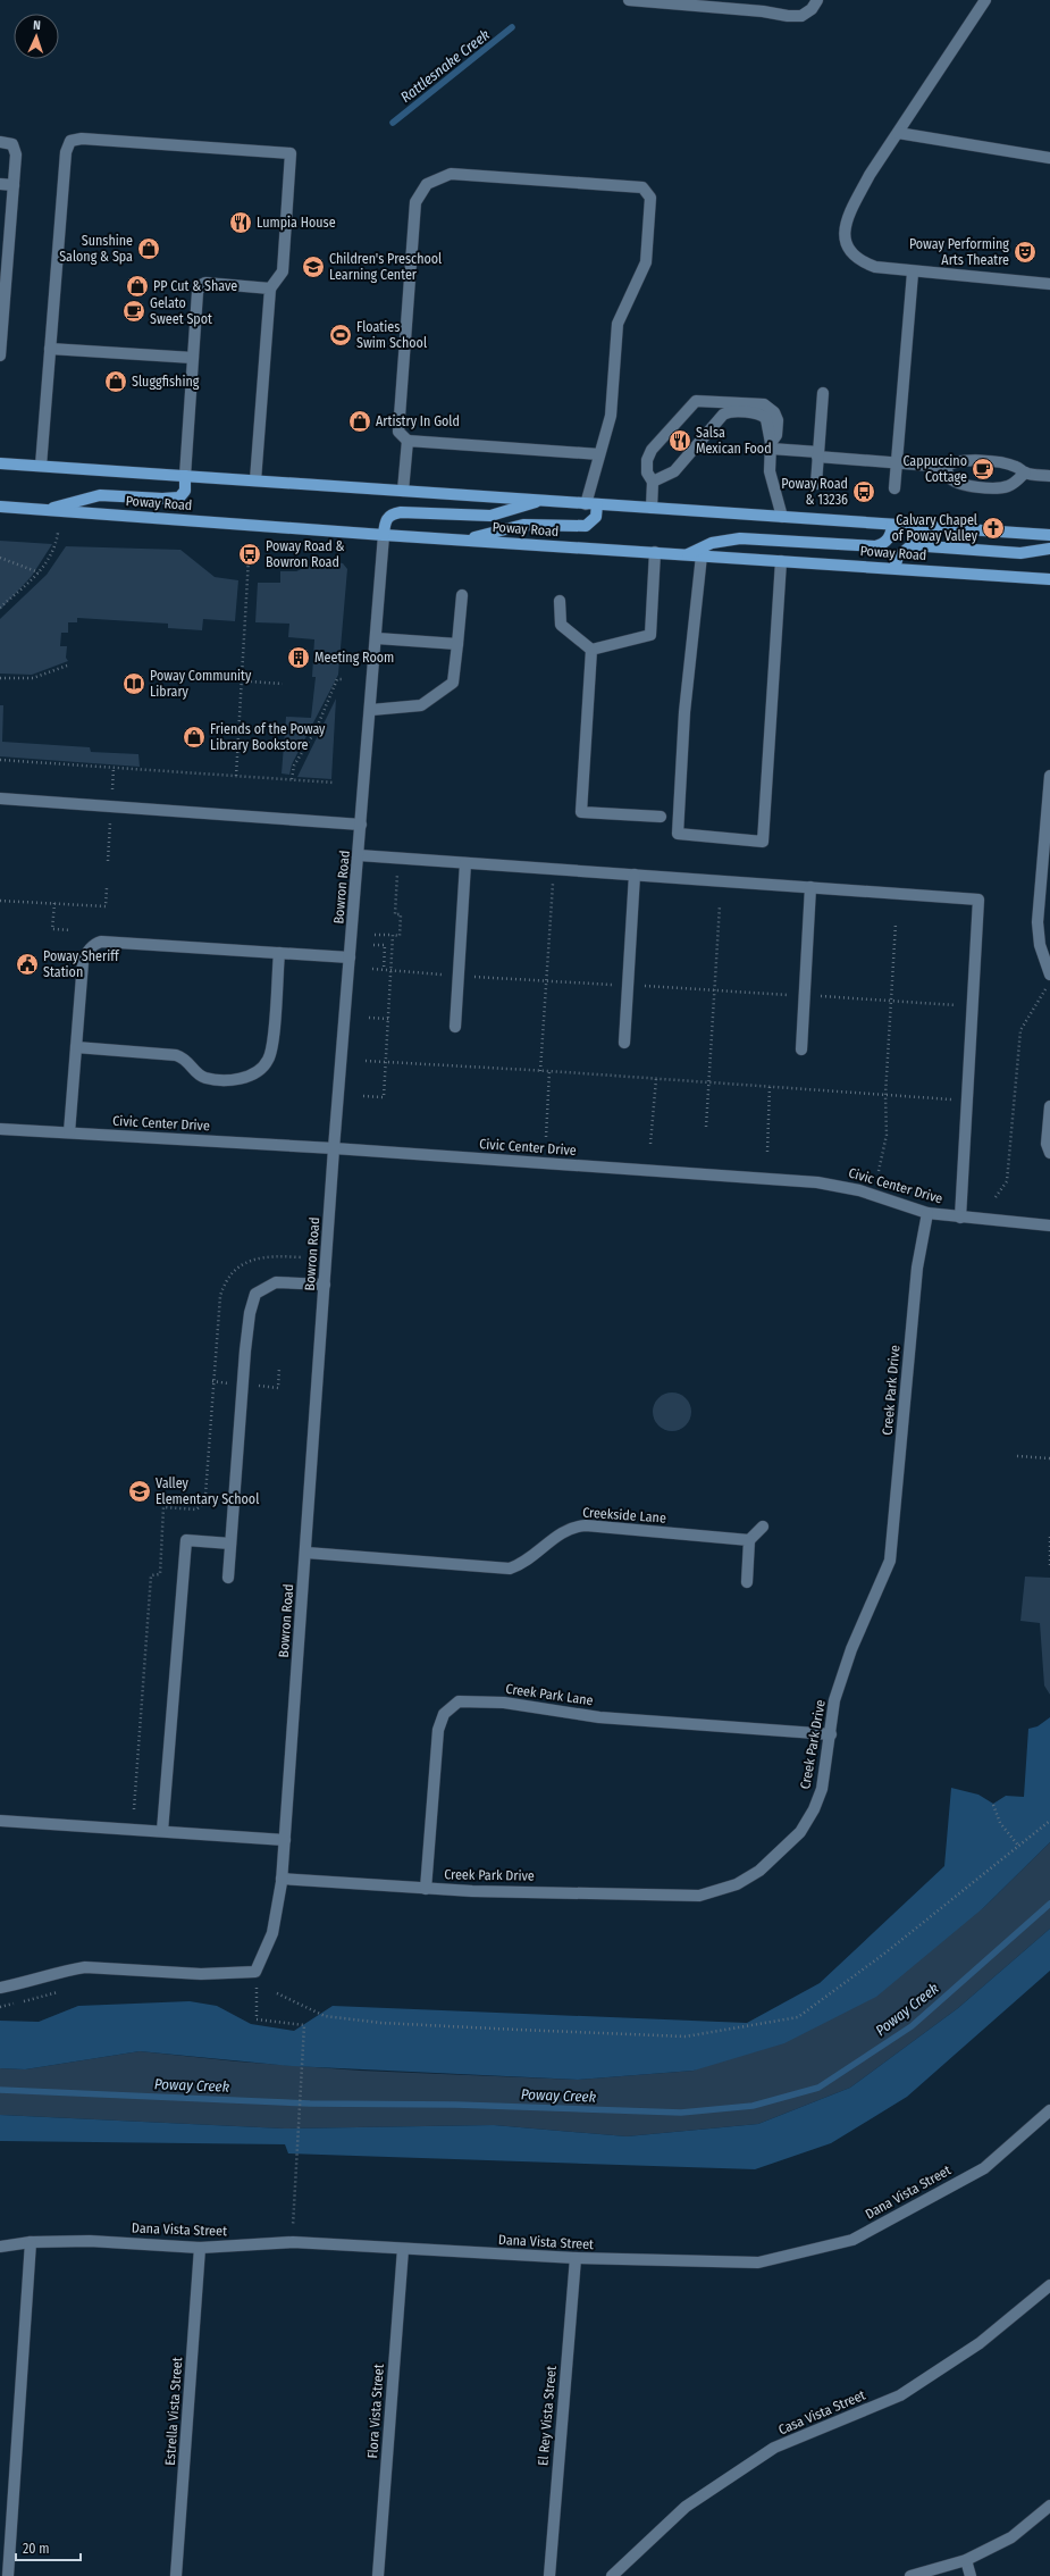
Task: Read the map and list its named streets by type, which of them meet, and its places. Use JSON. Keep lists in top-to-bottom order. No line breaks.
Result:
{"streets":{"main road":["Poway Road"],"street":["Bowron Road","Civic Center Drive","Creek Park Drive","Creekside Lane","Creek Park Lane","Dana Vista Street","Estrella Vista Street","Flora Vista Street","Casa Vista Street","El Rey Vista Street"]},"crossings":[["Poway Road","Bowron Road"],["Bowron Road","Civic Center Drive"],["Bowron Road","Creek Park Drive"],["Bowron Road","Creekside Lane"],["Civic Center Drive","Creek Park Drive"],["Creek Park Drive","Creek Park Lane"],["Dana Vista Street","Estrella Vista Street"],["Dana Vista Street","Flora Vista Street"],["Dana Vista Street","El Rey Vista Street"]],"water":["Rattlesnake Creek","Poway Creek"],"places":{"restaurant":["Lumpia House","Salsa Mexican Food"],"shop":["Sunshine Salong & Spa","PP Cut & Shave","Sluggfishing","Artistry In Gold","Friends of the Poway Library Bookstore"],"theatre":["Poway Performing Arts Theatre"],"school or university":["Children's Preschool Learning Center","Valley Elementary School"],"cafe":["Gelato Sweet Spot","Cappuccino Cottage"],"sports":["Floaties Swim School"],"bus stop":["Poway Road & 13236","Poway Road & Bowron Road"],"church":["Calvary Chapel of Poway Valley"],"building":["Meeting Room"],"library":["Poway Community Library"],"public building":["Poway Sheriff Station"]},"scale_bar":"20 m","north":"top"}
